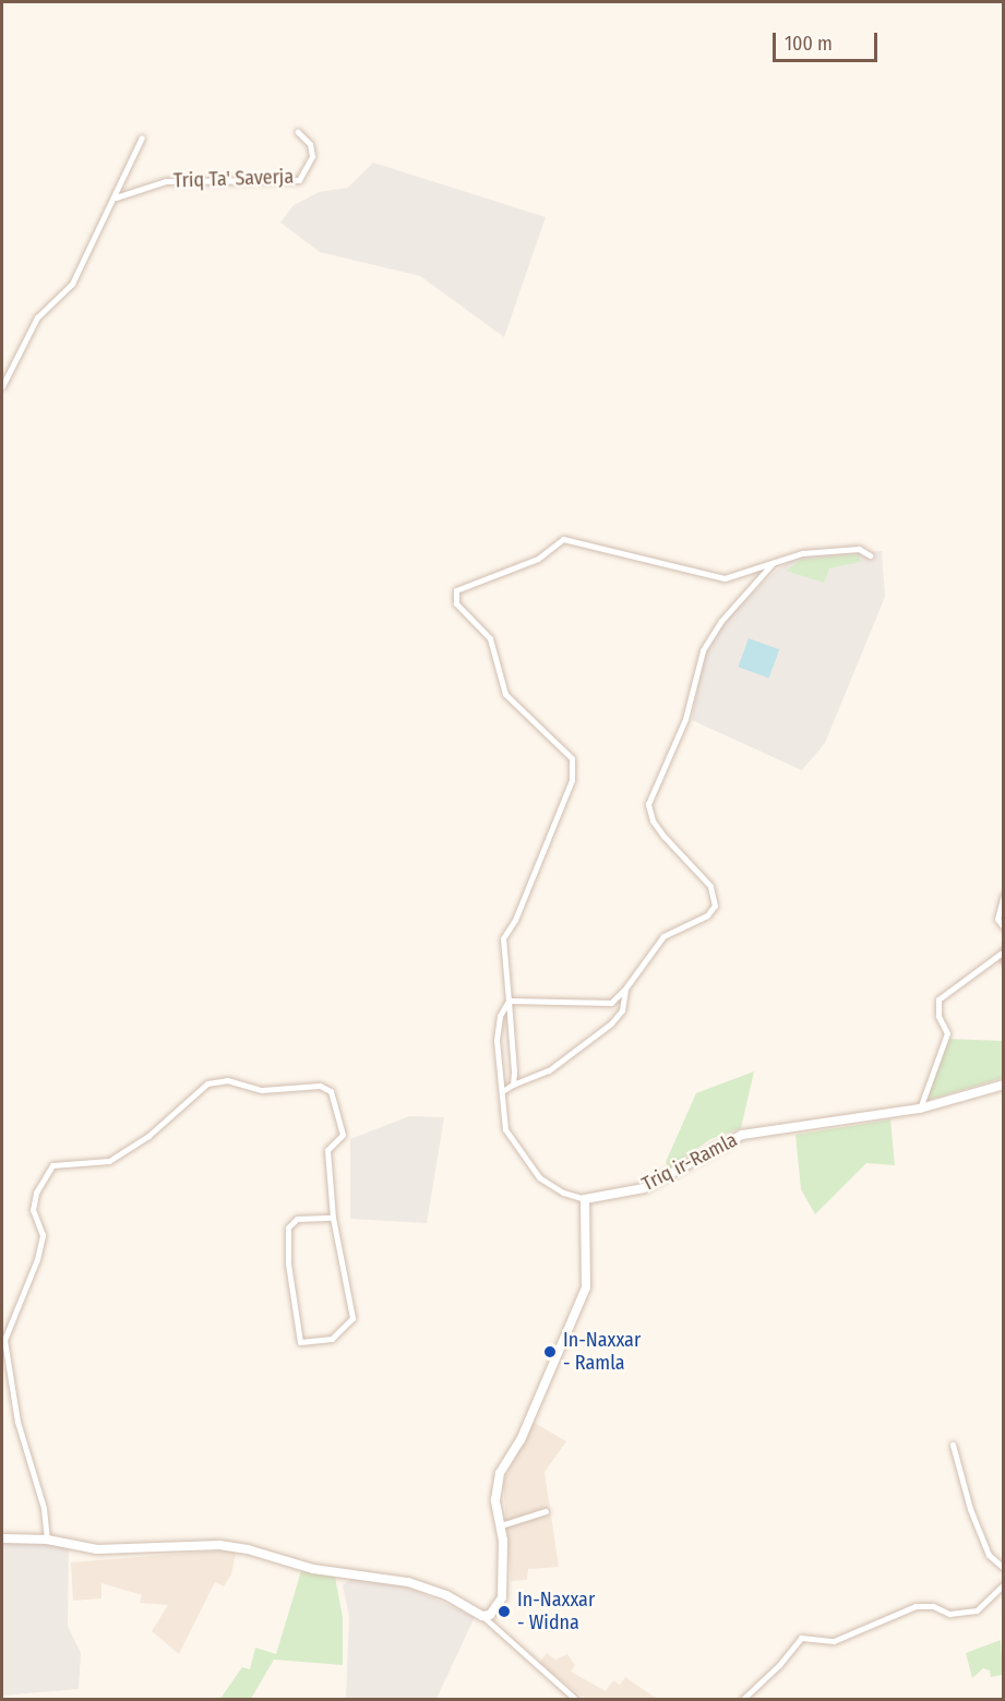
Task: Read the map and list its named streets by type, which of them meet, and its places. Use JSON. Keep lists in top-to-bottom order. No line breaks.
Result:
{"streets":{"main road":["Triq ir-Ramla"],"street":["Triq Ta' Saverja"]},"places":["In-Naxxar - Ramla","In-Naxxar - Widna"],"scale_bar":"100 m"}
